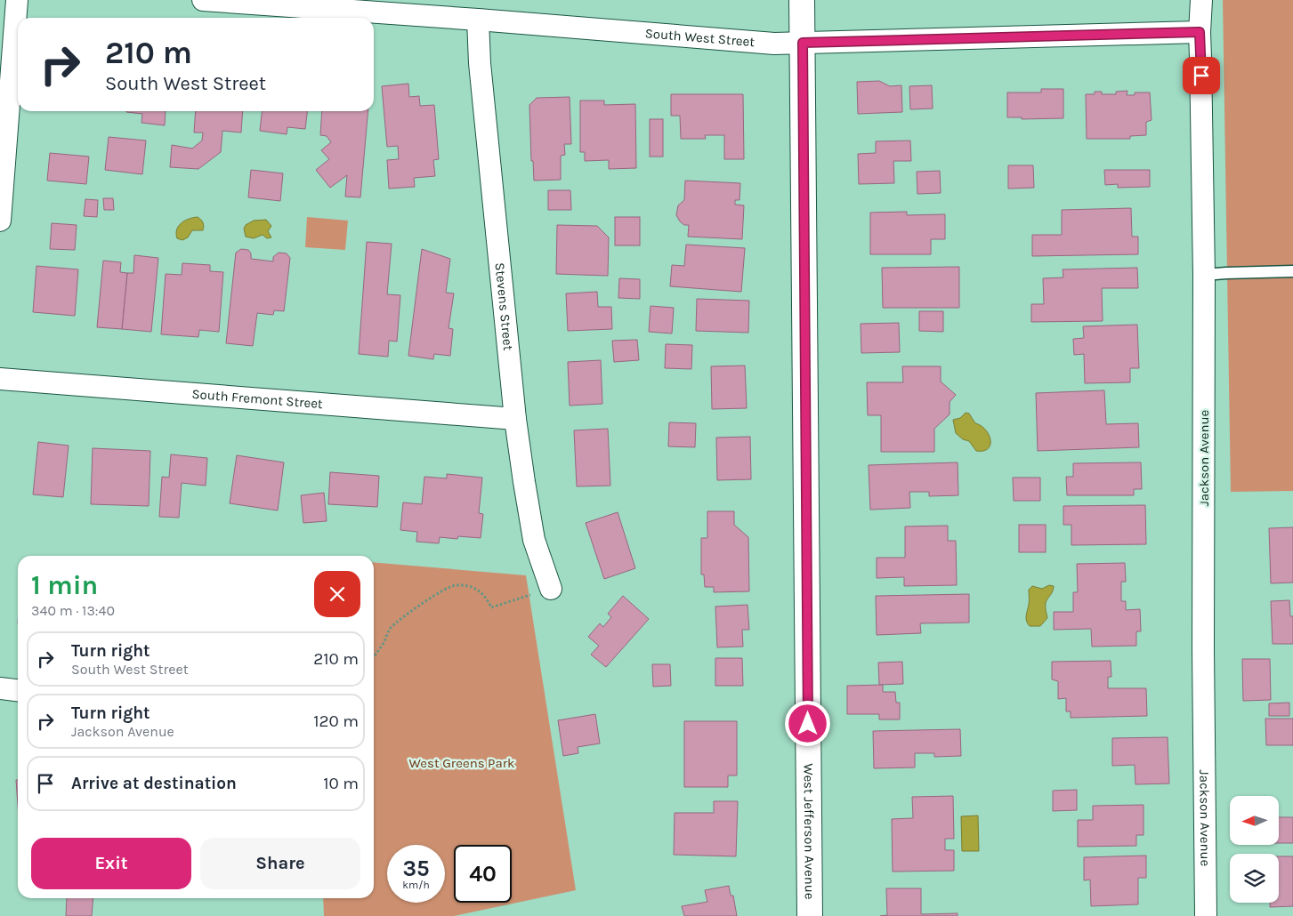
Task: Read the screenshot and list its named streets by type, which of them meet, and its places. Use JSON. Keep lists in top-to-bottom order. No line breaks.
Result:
{"streets":{"street":["South West Street","Stevens Street","South Fremont Street","Jackson Avenue","West Jefferson Avenue"]},"crossings":[["South West Street","Stevens Street"],["South West Street","Jackson Avenue"],["South West Street","West Jefferson Avenue"],["Stevens Street","South Fremont Street"]],"parks":["West Greens Park"],"north":"left","page":{"turn":["210 m","South West Street"],"heading":["1 min","340 m · 13:40"],"list":[{"name":"Turn right","note":"South West Street","value":"210 m"},{"name":"Turn right","note":"Jackson Avenue","value":"120 m"},{"name":"Arrive at destination","value":"10 m"}],"buttons":["Exit","Share"],"speed":"35 km/h","limit":"40"}}
